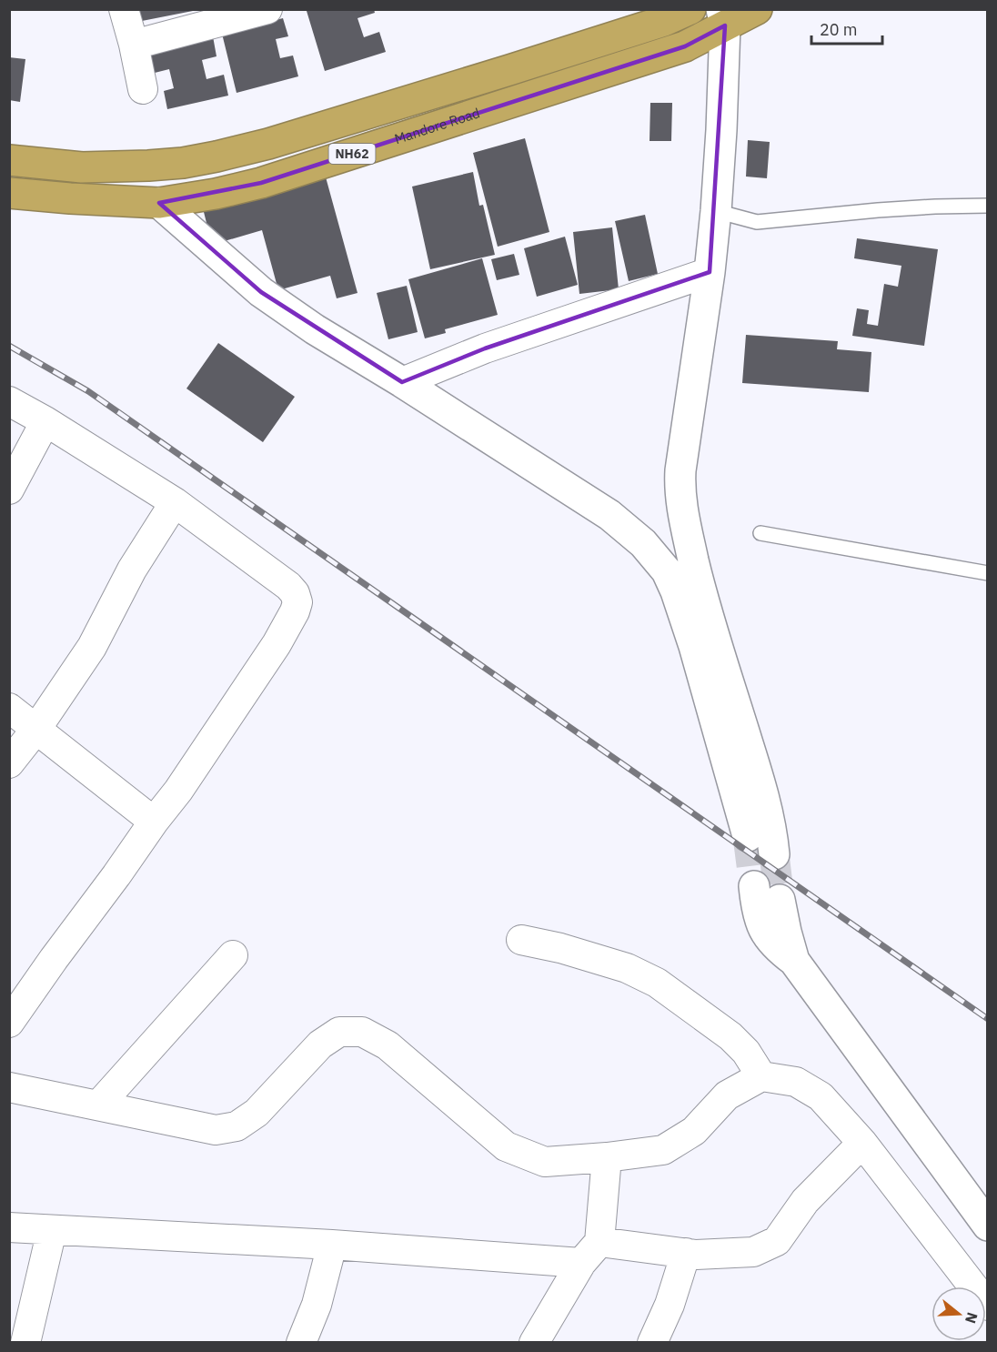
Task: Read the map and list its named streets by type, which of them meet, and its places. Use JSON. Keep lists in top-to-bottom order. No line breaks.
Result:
{"streets":{"highway":["Mandore Road","NH62"]},"scale_bar":"20 m","north":"right"}
